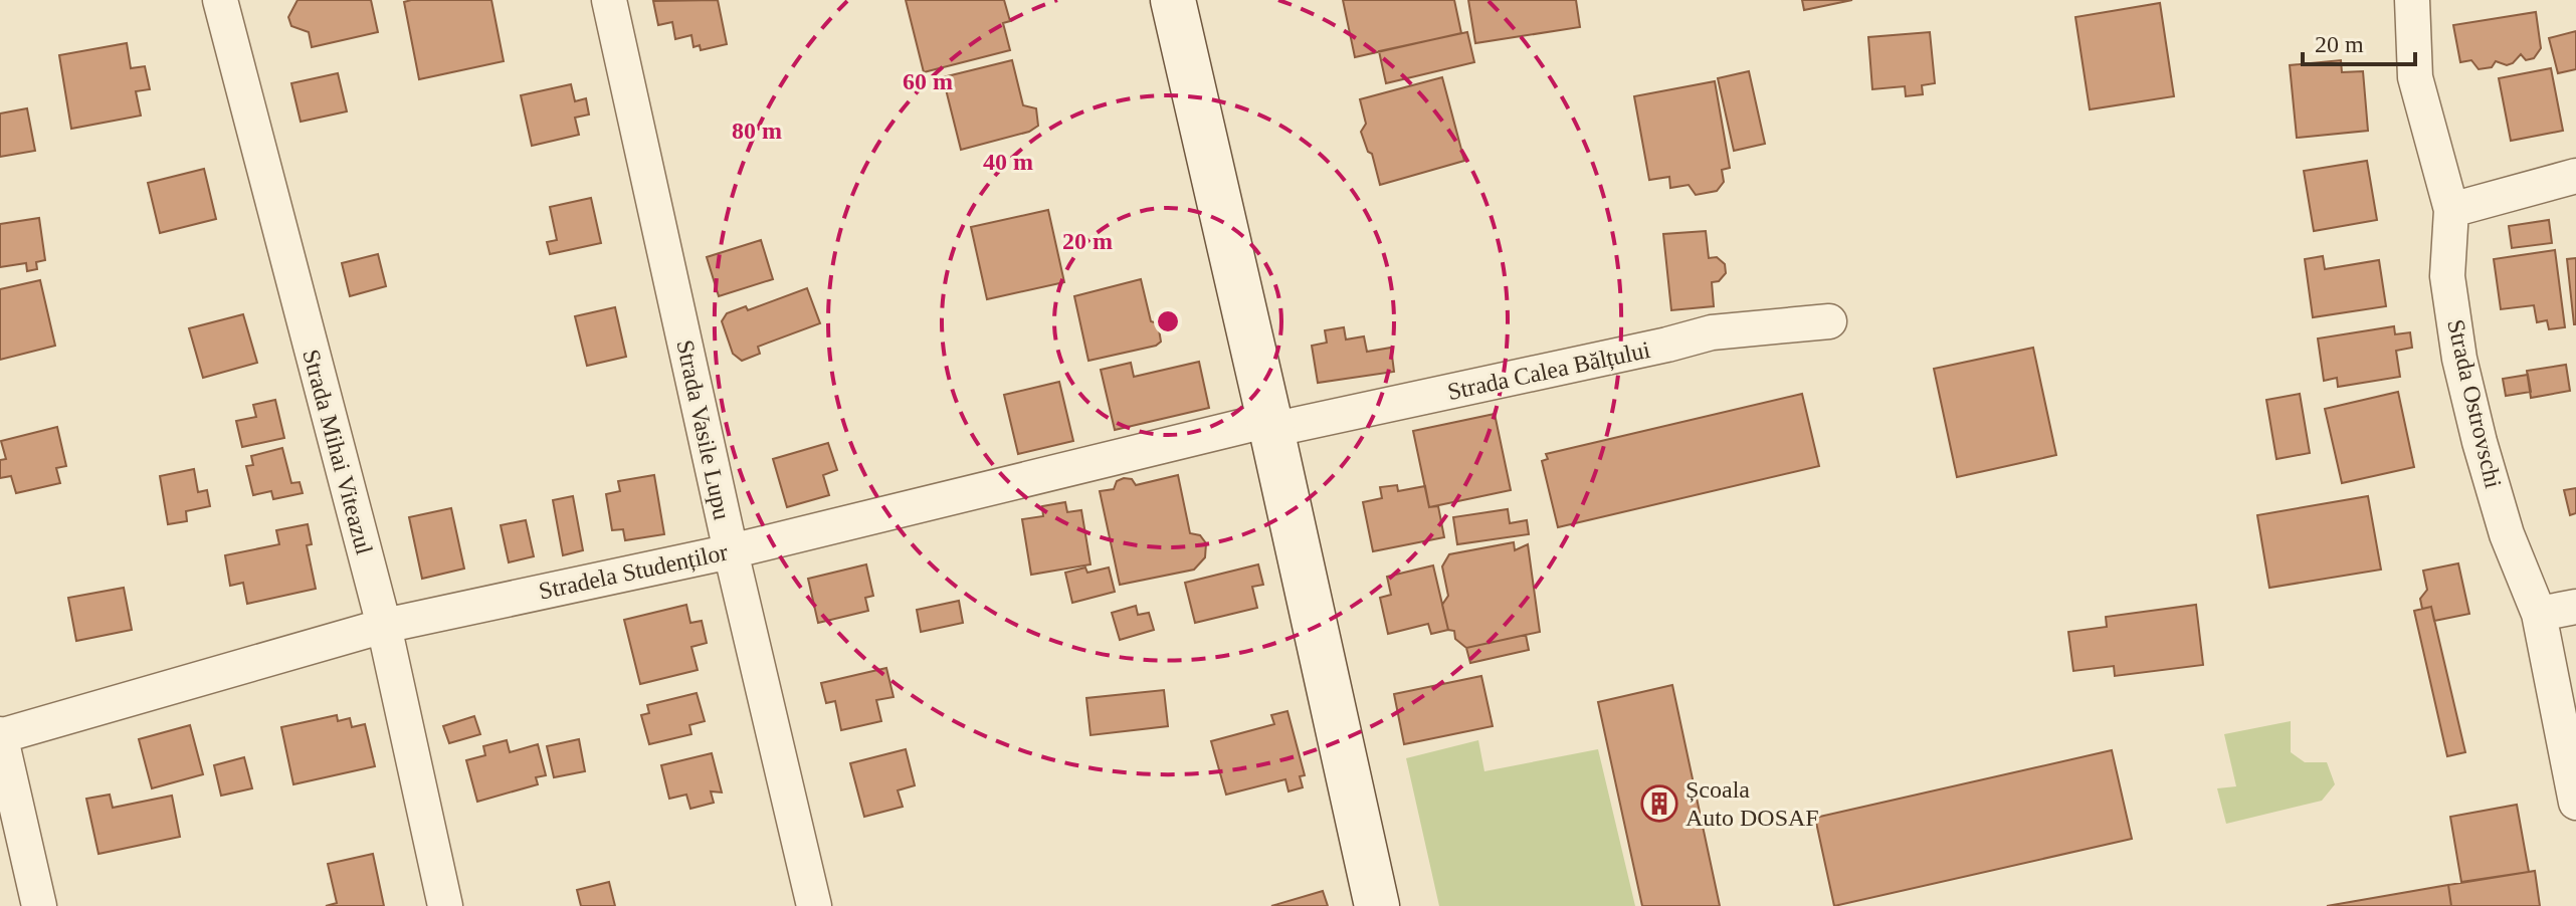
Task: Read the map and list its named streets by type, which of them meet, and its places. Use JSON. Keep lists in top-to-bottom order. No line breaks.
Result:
{"streets":{"street":["Strada Calea Bălțului","Strada Ostrovschi","Strada Vasile Lupu","Strada Mihai Viteazul","Stradela Studenților"]},"crossings":[["Strada Calea Bălțului","Stradela Studenților"],["Strada Vasile Lupu","Stradela Studenților"],["Strada Mihai Viteazul","Stradela Studenților"]],"places":{"building":["Școala Auto DOSAF"]},"scale_bar":"20 m","rings":["60 m","80 m","40 m","20 m"]}
